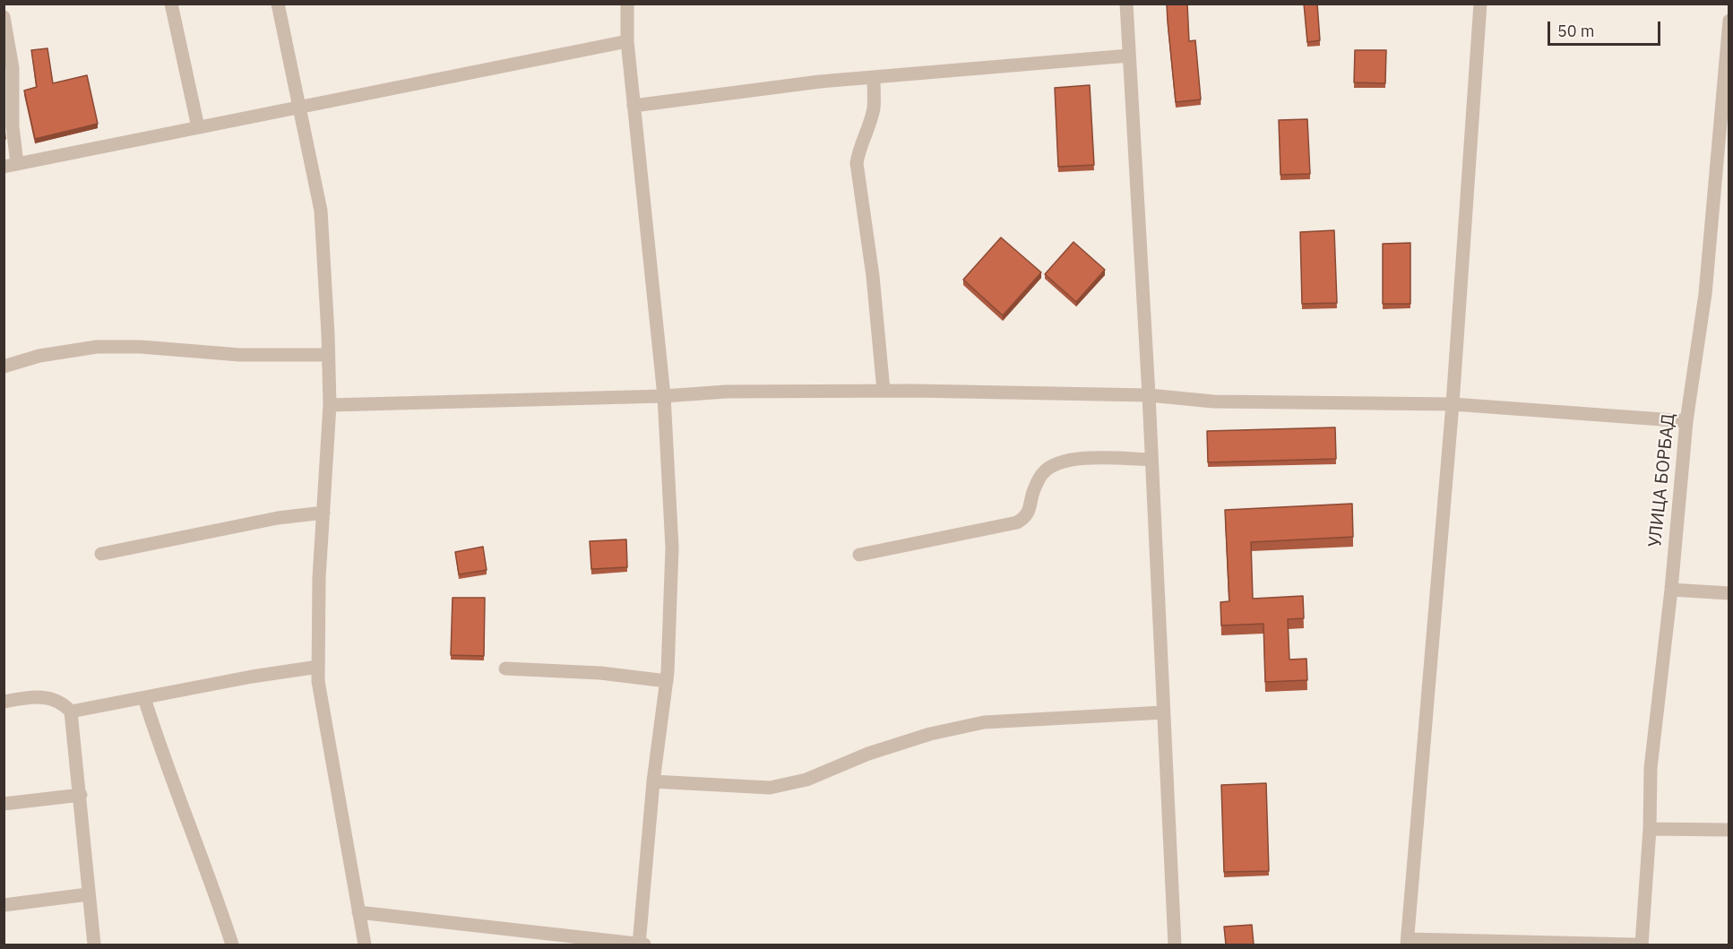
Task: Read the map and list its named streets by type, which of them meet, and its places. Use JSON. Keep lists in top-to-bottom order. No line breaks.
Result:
{"streets":{"street":["УЛИЦА БОРБАД"]},"scale_bar":"50 m"}
